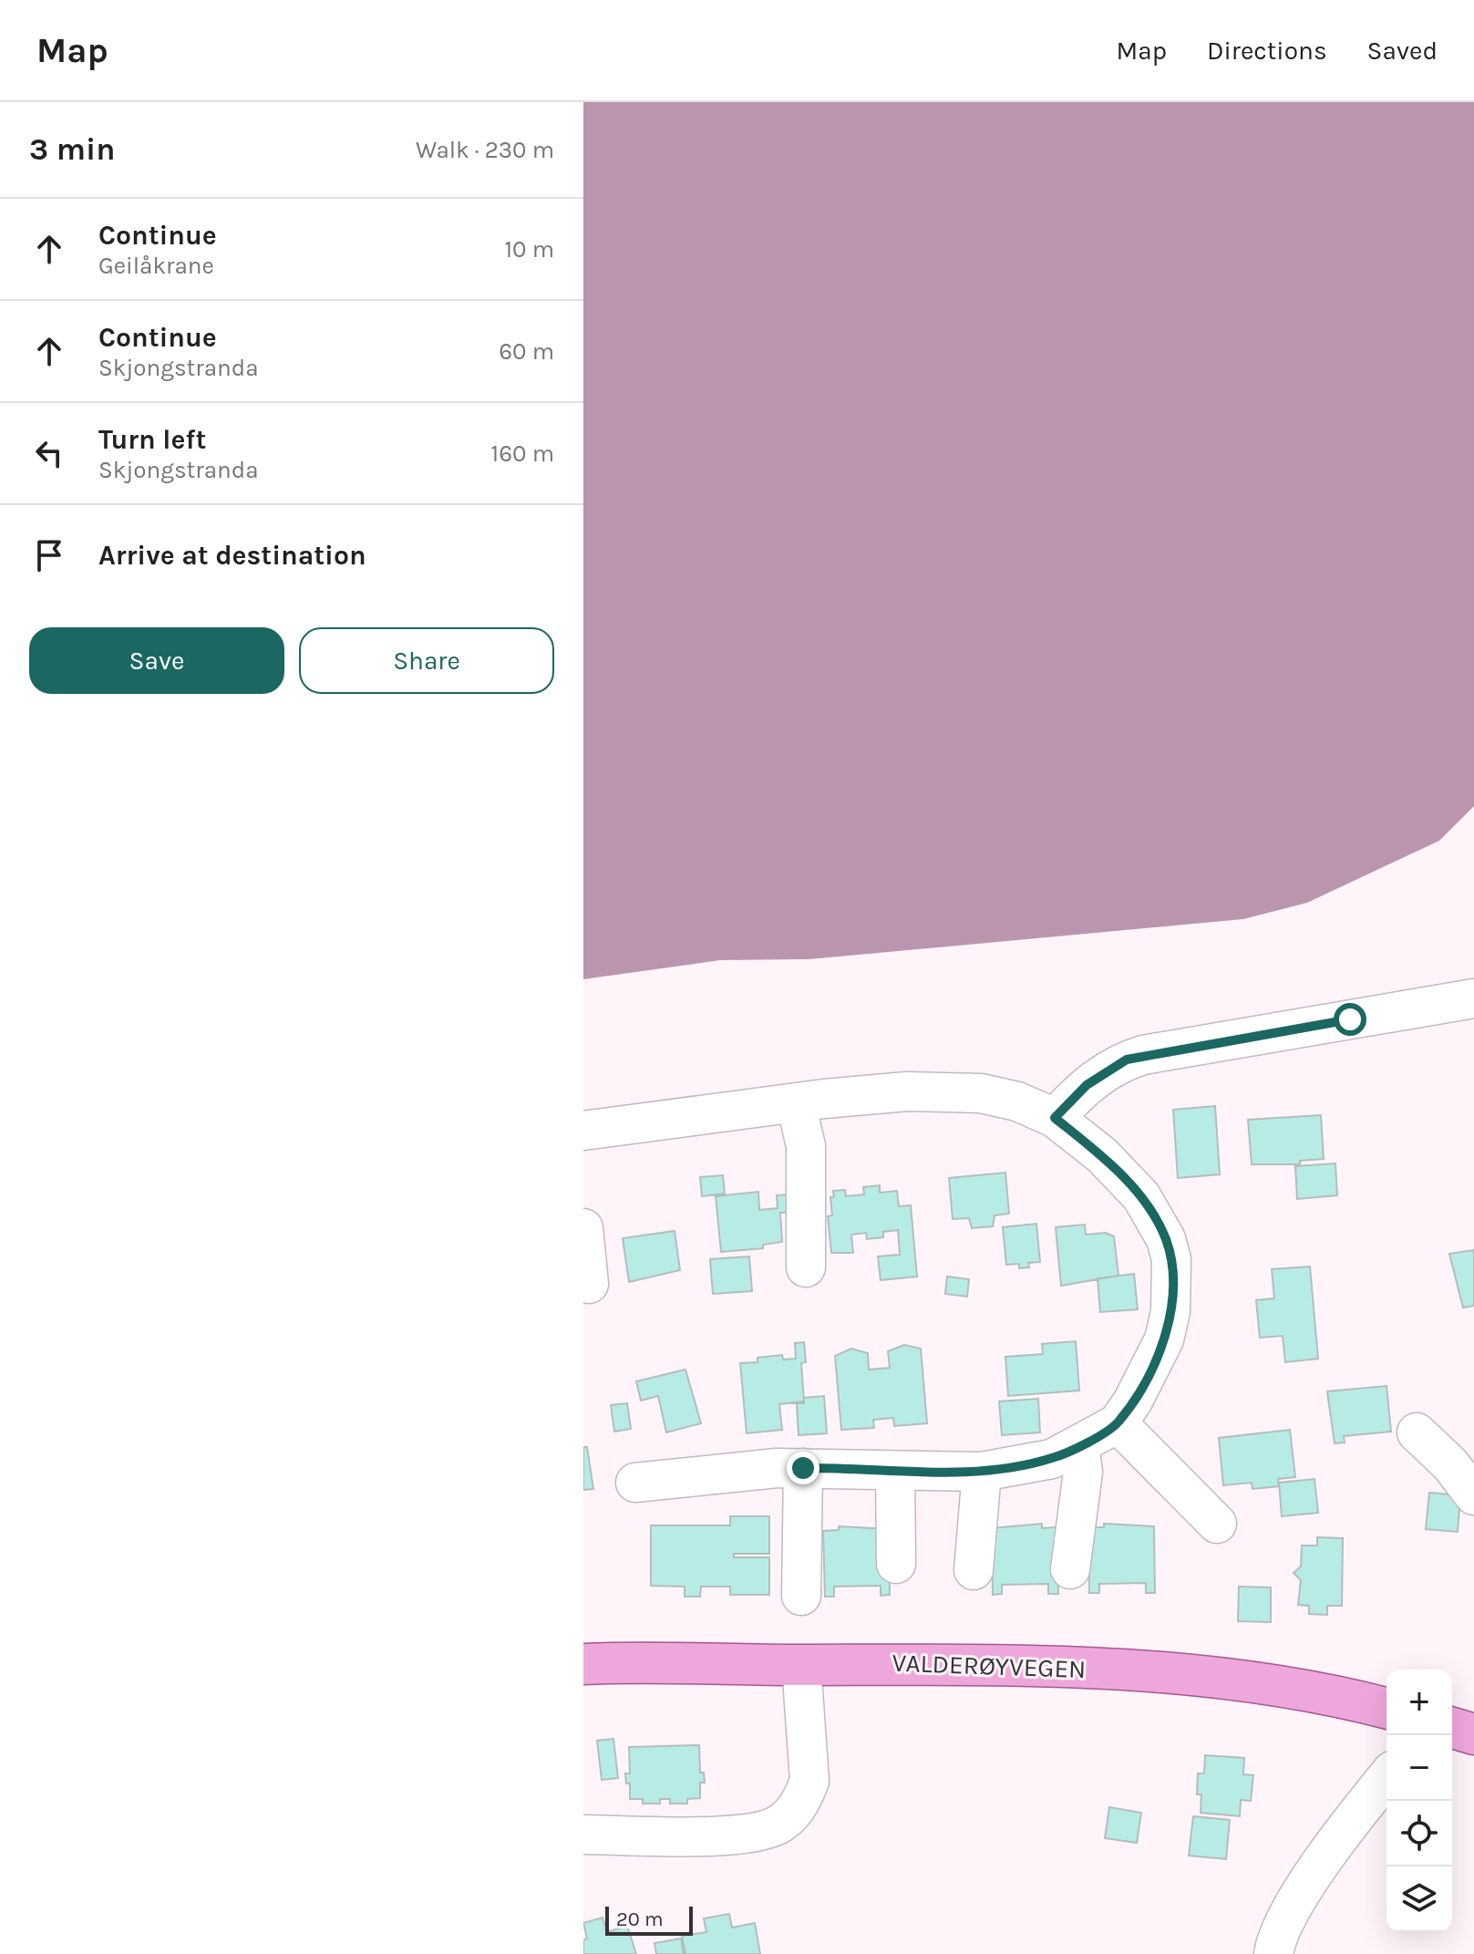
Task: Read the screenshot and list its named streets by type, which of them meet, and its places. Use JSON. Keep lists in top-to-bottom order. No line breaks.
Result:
{"streets":{"main road":["VALDERØYVEGEN"]},"scale_bar":"20 m","page":{"header":"Map","nav":["Map","Directions","Saved"],"heading":["3 min","Walk · 230 m"],"list":[["Continue","Geilåkrane","10 m"],["Continue","Skjongstranda","60 m"],["Turn left","Skjongstranda","160 m"],"Arrive at destination"],"buttons":["Save","Share"],"map_buttons":["+","−"],"scale":"20 m"}}
